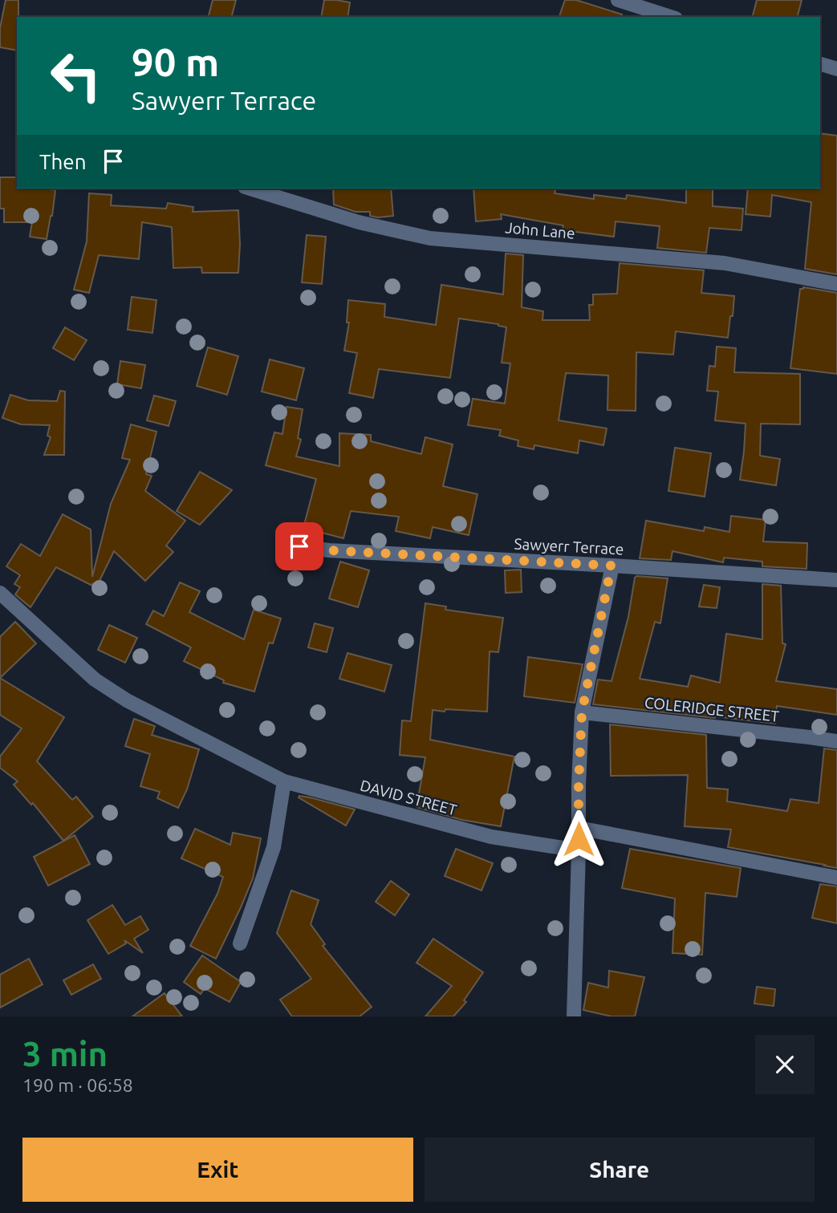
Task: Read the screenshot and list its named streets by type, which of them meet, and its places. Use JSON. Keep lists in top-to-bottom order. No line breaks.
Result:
{"streets":{"street":["John Lane","Sawyerr Terrace","COLERIDGE STREET","DAVID STREET"]},"page":{"turn":["90 m","Sawyerr Terrace"],"then":"Then","heading":["3 min","190 m · 06:58"],"buttons":["Exit","Share"]}}
